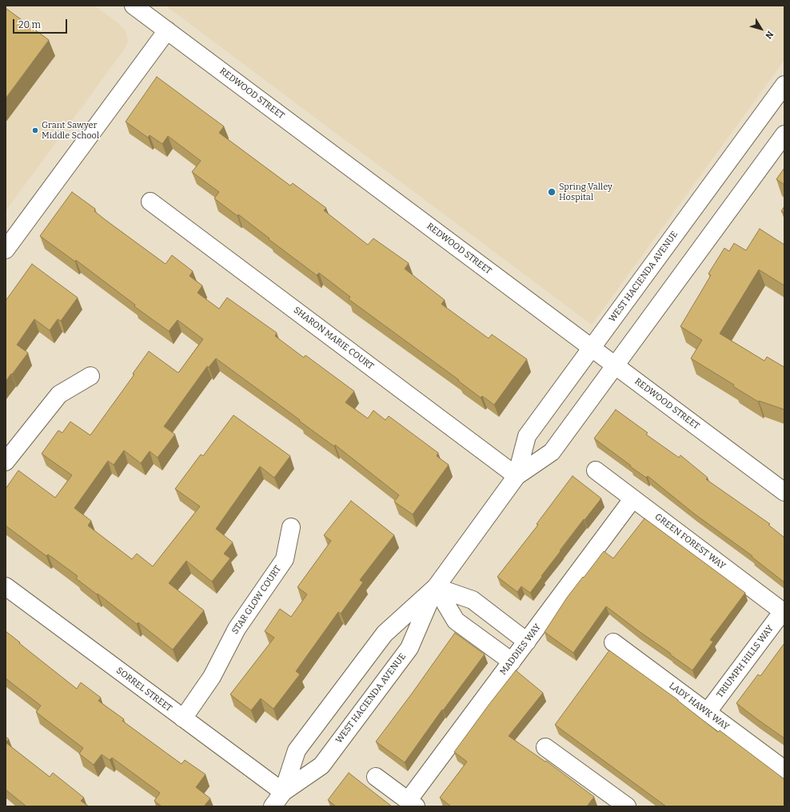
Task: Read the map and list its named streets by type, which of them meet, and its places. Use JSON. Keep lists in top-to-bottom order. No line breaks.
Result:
{"streets":{"street":["REDWOOD STREET","WEST HACIENDA AVENUE","SHARON MARIE COURT","GREEN FOREST WAY","STAR GLOW COURT","MADDIES WAY","TRIUMPH HILLS WAY","SORREL STREET","LADY HAWK WAY"]},"crossings":[["REDWOOD STREET","WEST HACIENDA AVENUE"],["WEST HACIENDA AVENUE","SHARON MARIE COURT"],["WEST HACIENDA AVENUE","SORREL STREET"],["GREEN FOREST WAY","MADDIES WAY"],["GREEN FOREST WAY","TRIUMPH HILLS WAY"],["STAR GLOW COURT","SORREL STREET"],["TRIUMPH HILLS WAY","LADY HAWK WAY"]],"places":["Grant Sawyer Middle School","Spring Valley Hospital"],"scale_bar":"20 m","north":"bottom right"}
